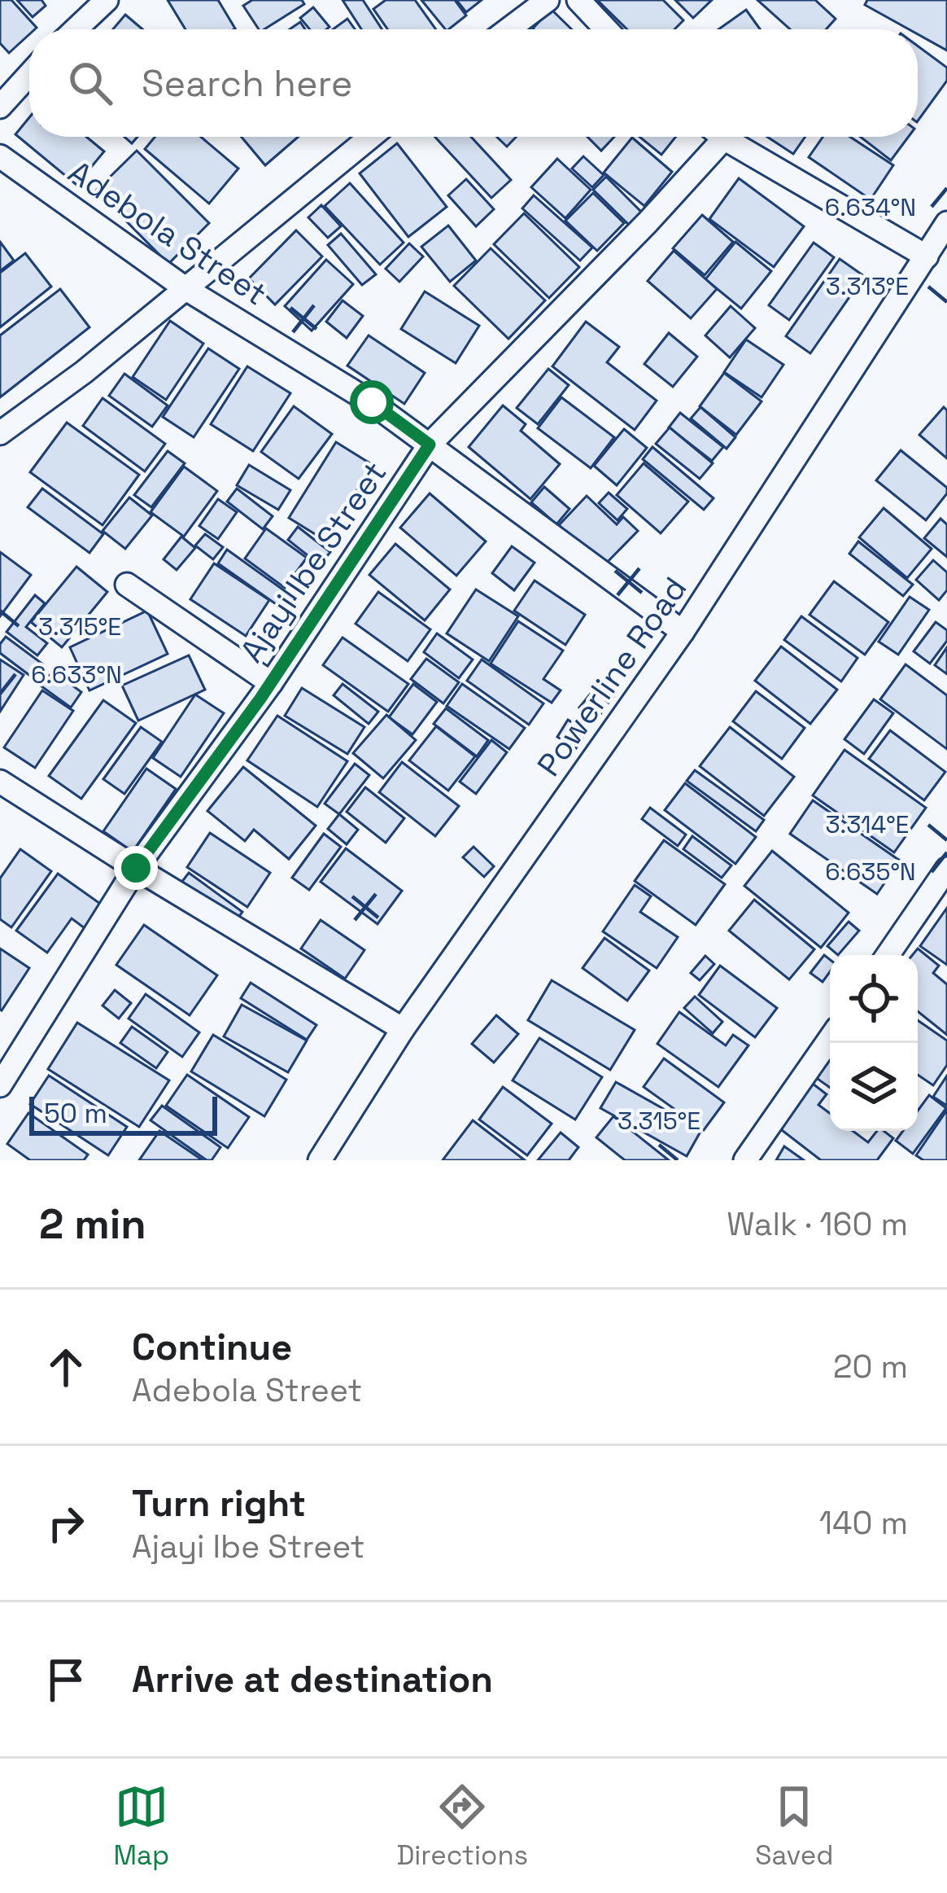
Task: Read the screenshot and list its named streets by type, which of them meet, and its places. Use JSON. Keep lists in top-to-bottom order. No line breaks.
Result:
{"streets":{"street":["Adebola Street","Ajayi Ibe Street","Powerline Road"]},"crossings":[["Adebola Street","Ajayi Ibe Street"],["Adebola Street","Powerline Road"]],"scale_bar":"50 m","page":{"search":"Search here","scale":"50 m","heading":["2 min","Walk · 160 m"],"list":[["Continue","Adebola Street","20 m"],["Turn right","Ajayi Ibe Street","140 m"],"Arrive at destination"],"nav":["Map","Directions","Saved"]},"coordinates":["6.634°N","3.313°E","3.315°E","6.633°N","3.314°E","6.635°N"]}
